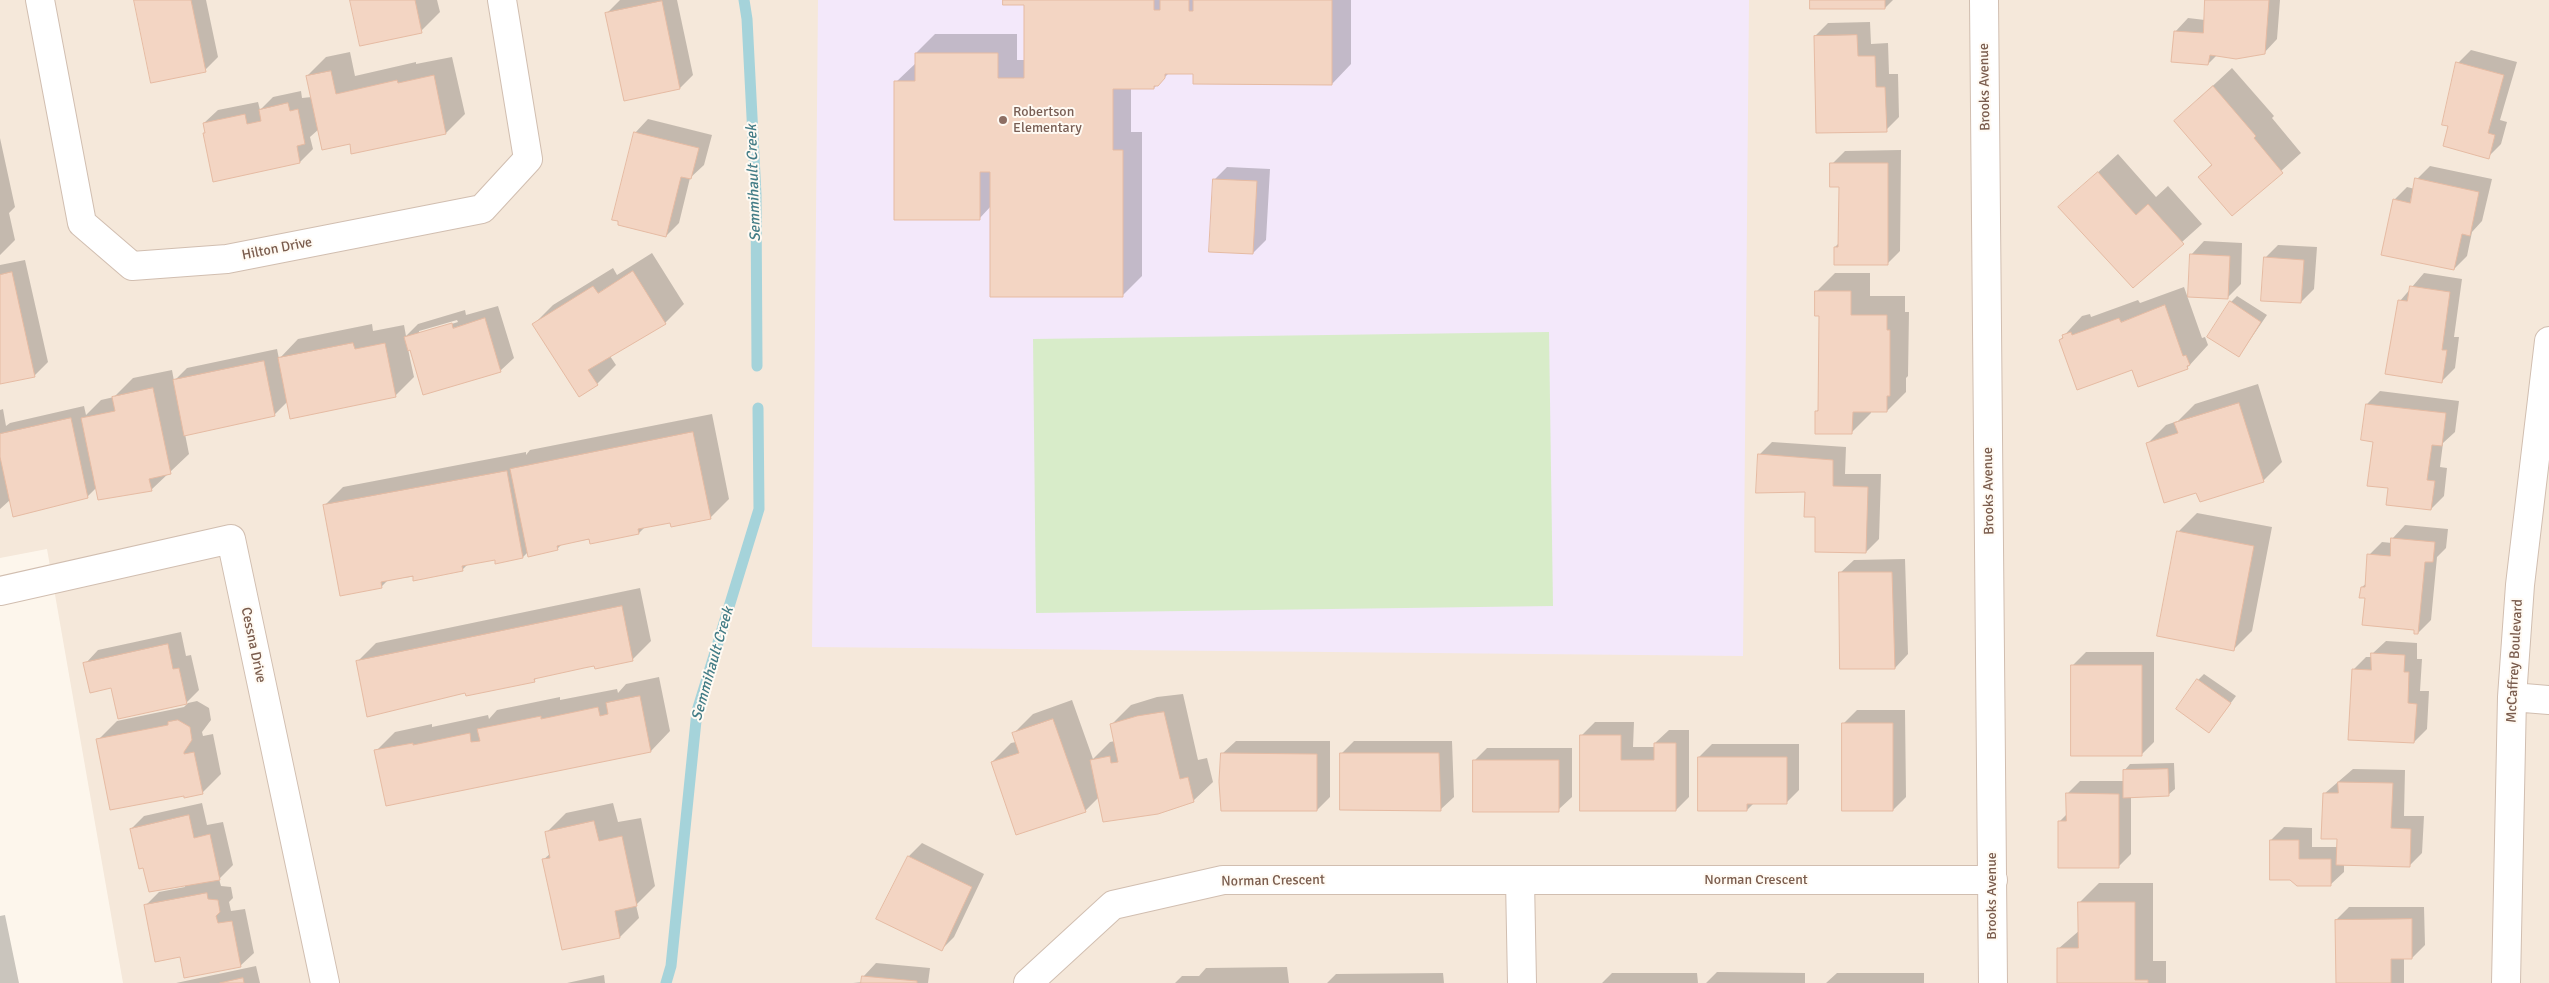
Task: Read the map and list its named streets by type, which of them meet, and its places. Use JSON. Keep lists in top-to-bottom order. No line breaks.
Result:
{"streets":{"street":["Brooks Avenue","Hilton Drive","Cessna Drive","McCaffrey Boulevard","Norman Crescent"]},"crossings":[["Brooks Avenue","Norman Crescent"]],"water":["Semmihault Creek"],"places":["Robertson Elementary"]}
